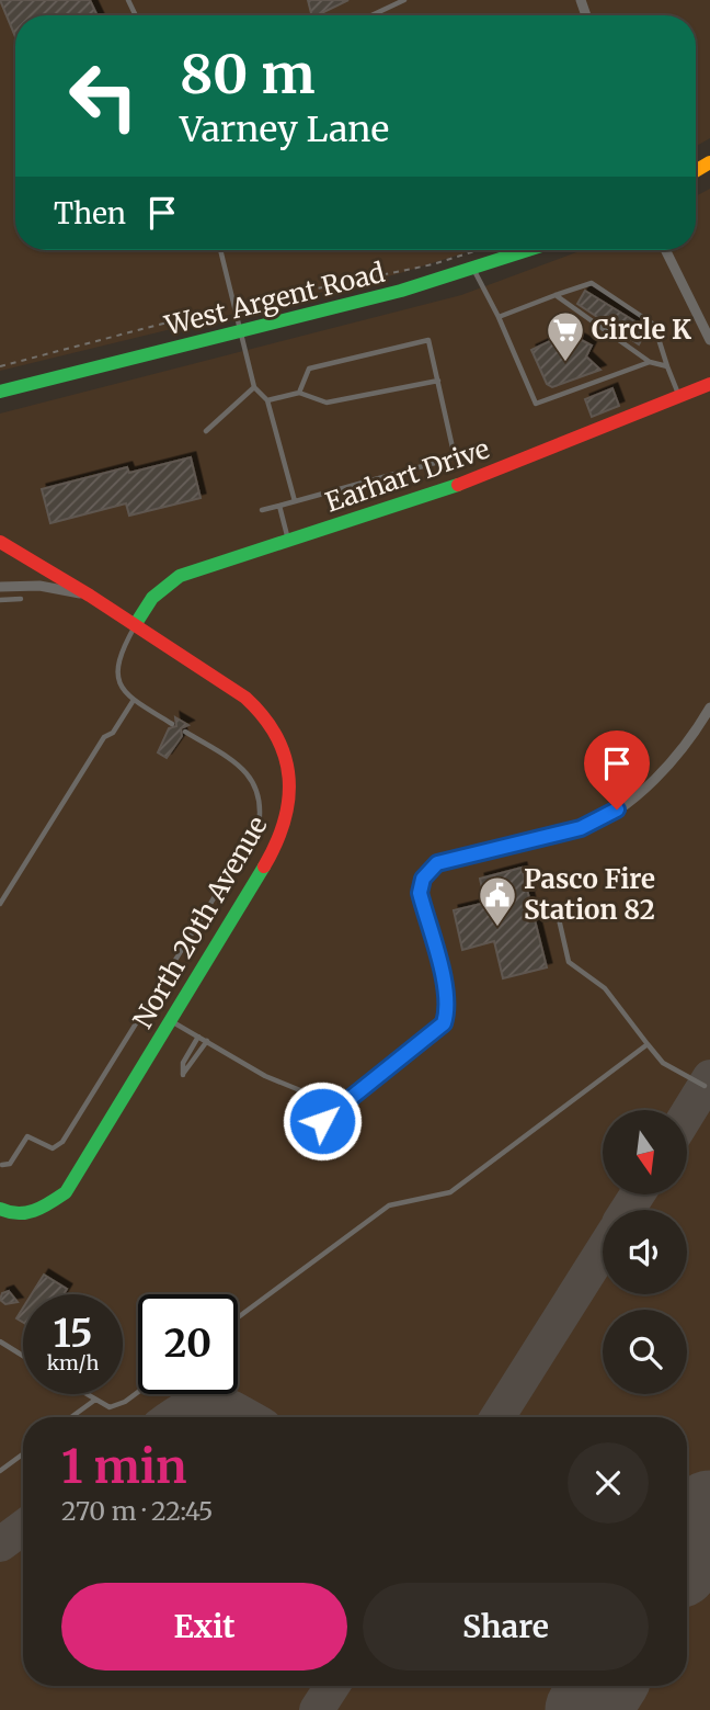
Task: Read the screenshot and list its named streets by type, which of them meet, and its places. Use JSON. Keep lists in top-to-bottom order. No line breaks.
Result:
{"streets":{"street":["West Argent Road","Earhart Drive","North 20th Avenue"]},"crossings":[["Earhart Drive","North 20th Avenue"]],"places":{"supermarket":["Circle K"],"public building":["Pasco Fire Station 82"]},"north":"bottom","page":{"turn":["80 m","Varney Lane"],"then":"Then","speed":"15 km/h","limit":"20","heading":["1 min","270 m · 22:45"],"buttons":["Exit","Share"]}}
